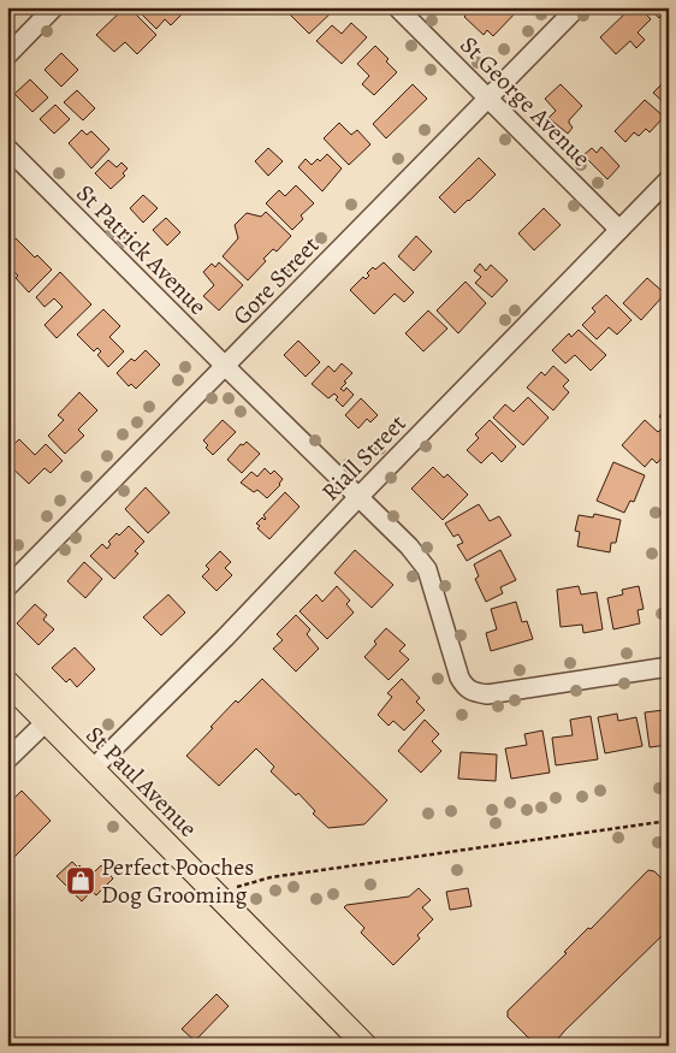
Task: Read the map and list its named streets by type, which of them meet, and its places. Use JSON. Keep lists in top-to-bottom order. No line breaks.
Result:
{"streets":{"main road":["St Paul Avenue"],"street":["St George Avenue","St Patrick Avenue","Gore Street","Riall Street"]},"crossings":[["St George Avenue","Gore Street"],["St George Avenue","Riall Street"],["St Patrick Avenue","Gore Street"],["St Patrick Avenue","Riall Street"],["Riall Street","St Paul Avenue"]],"places":{"shop":["Perfect Pooches Dog Grooming"]}}
